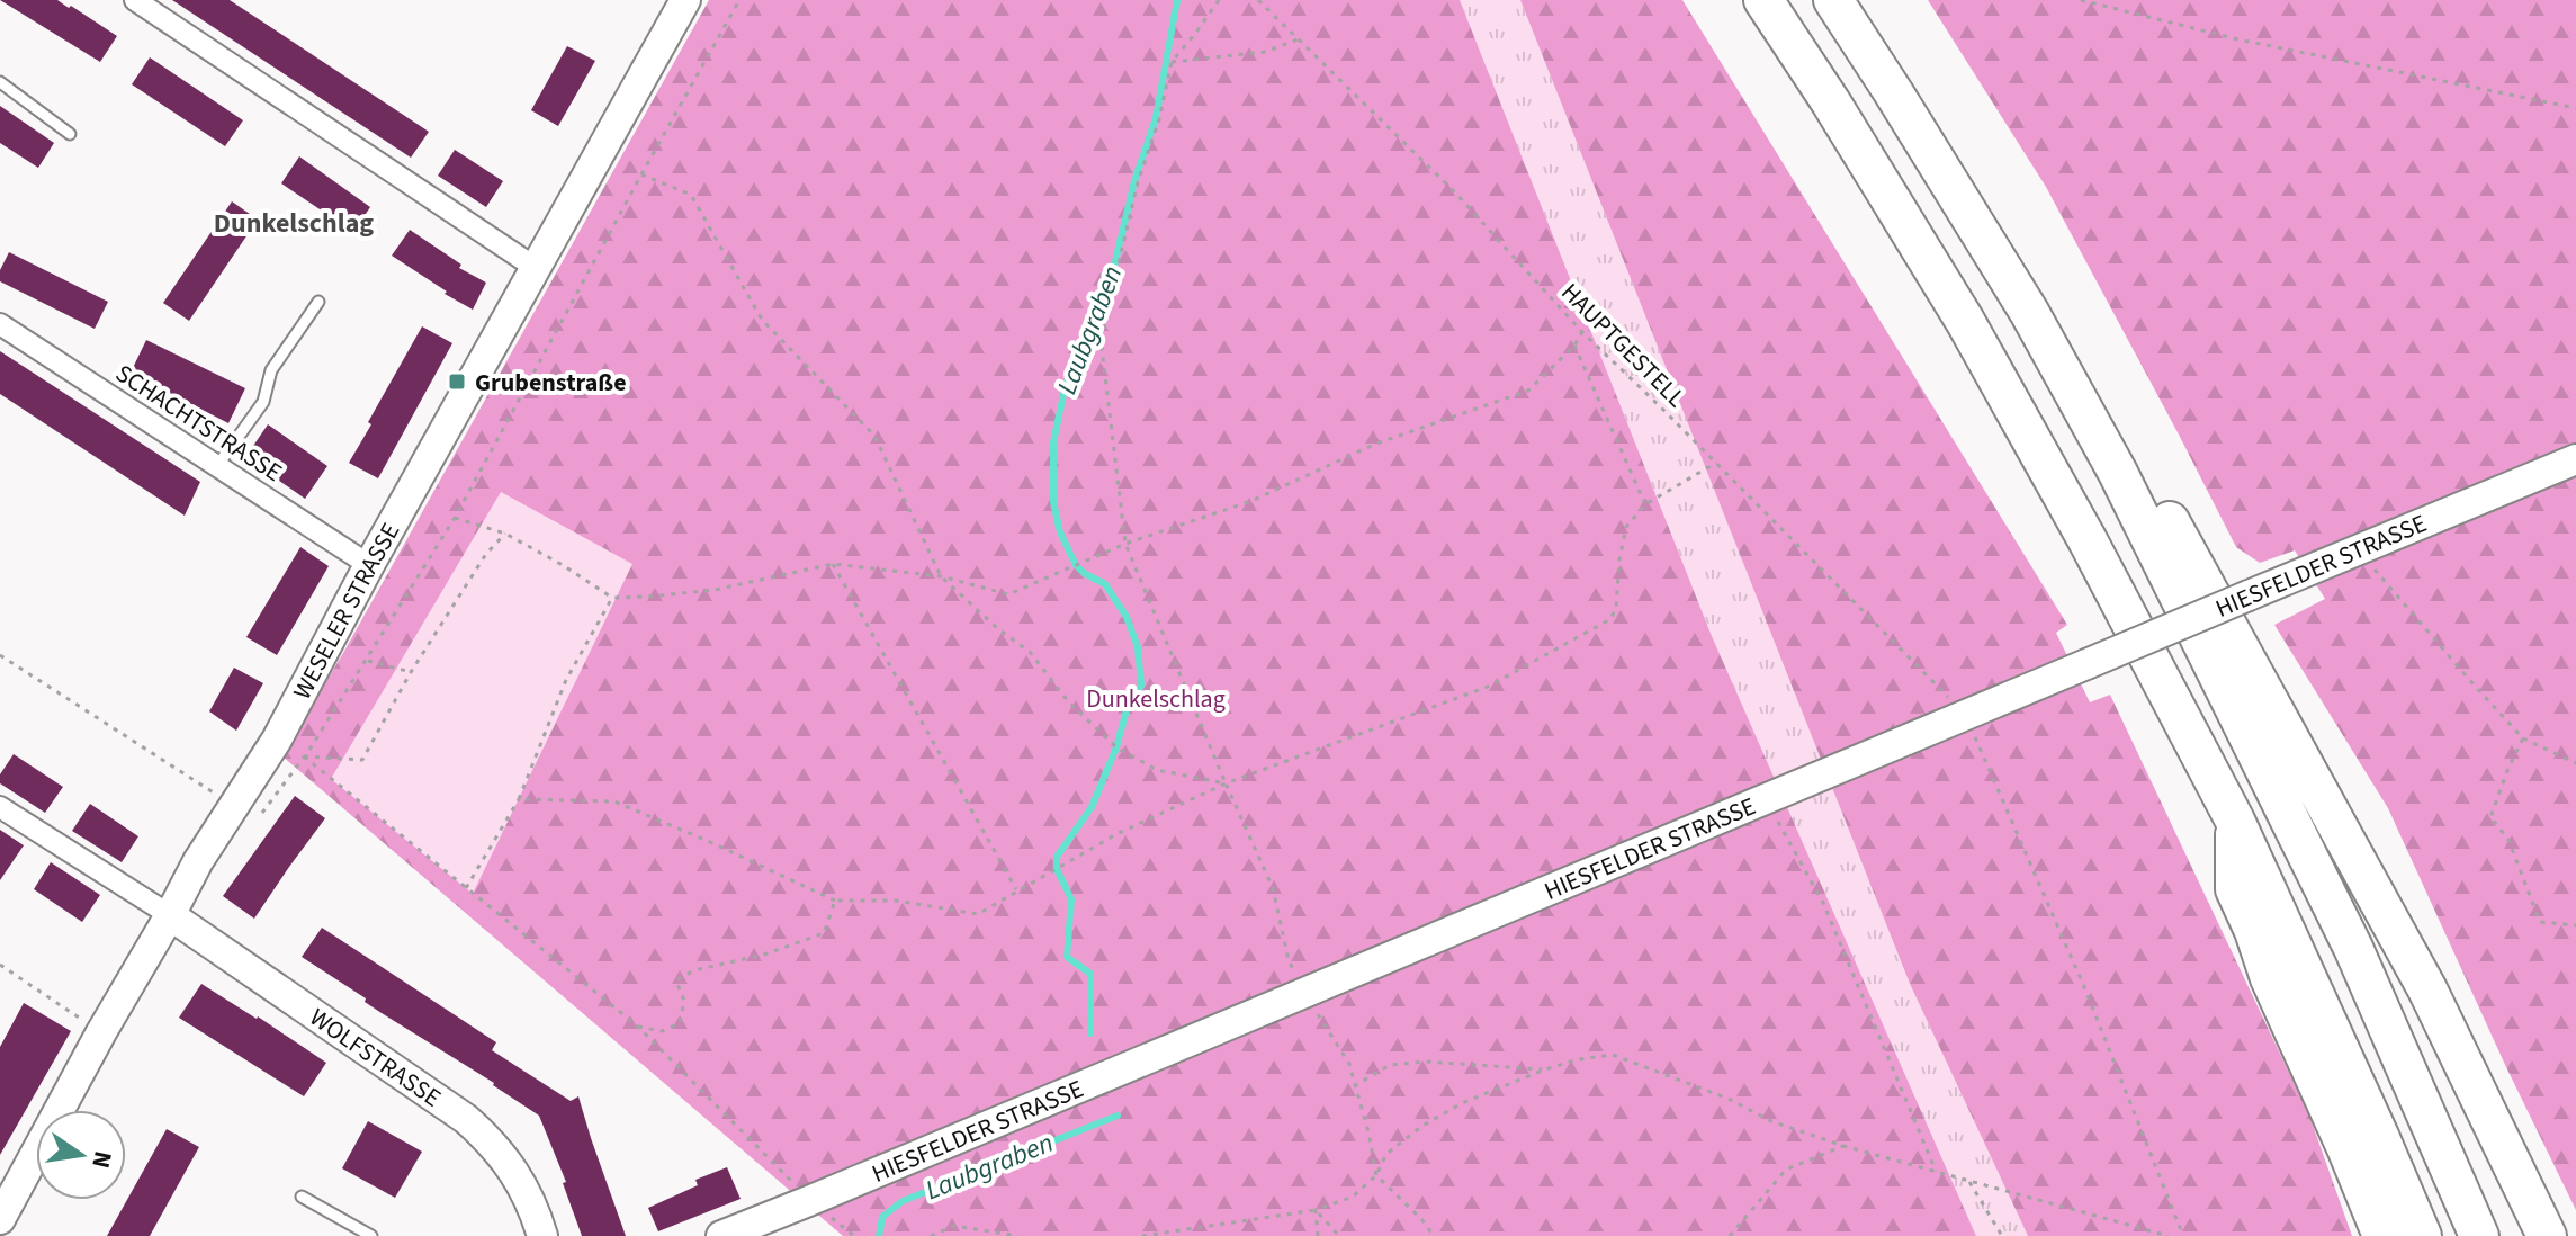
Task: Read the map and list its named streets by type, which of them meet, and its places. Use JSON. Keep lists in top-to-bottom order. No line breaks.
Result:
{"streets":{"street":["SCHACHTSTRASSE","HIESFELDER STRASSE","WESELER STRASSE","WOLFSTRASSE"],"path":["HAUPTGESTELL"]},"crossings":[["HAUPTGESTELL","HIESFELDER STRASSE"],["SCHACHTSTRASSE","WESELER STRASSE"],["WESELER STRASSE","WOLFSTRASSE"]],"districts":["Dunkelschlag"],"water":["Laubgraben"],"parks":["Dunkelschlag"],"places":{"transit":["Grubenstraße"]},"north":"right"}
